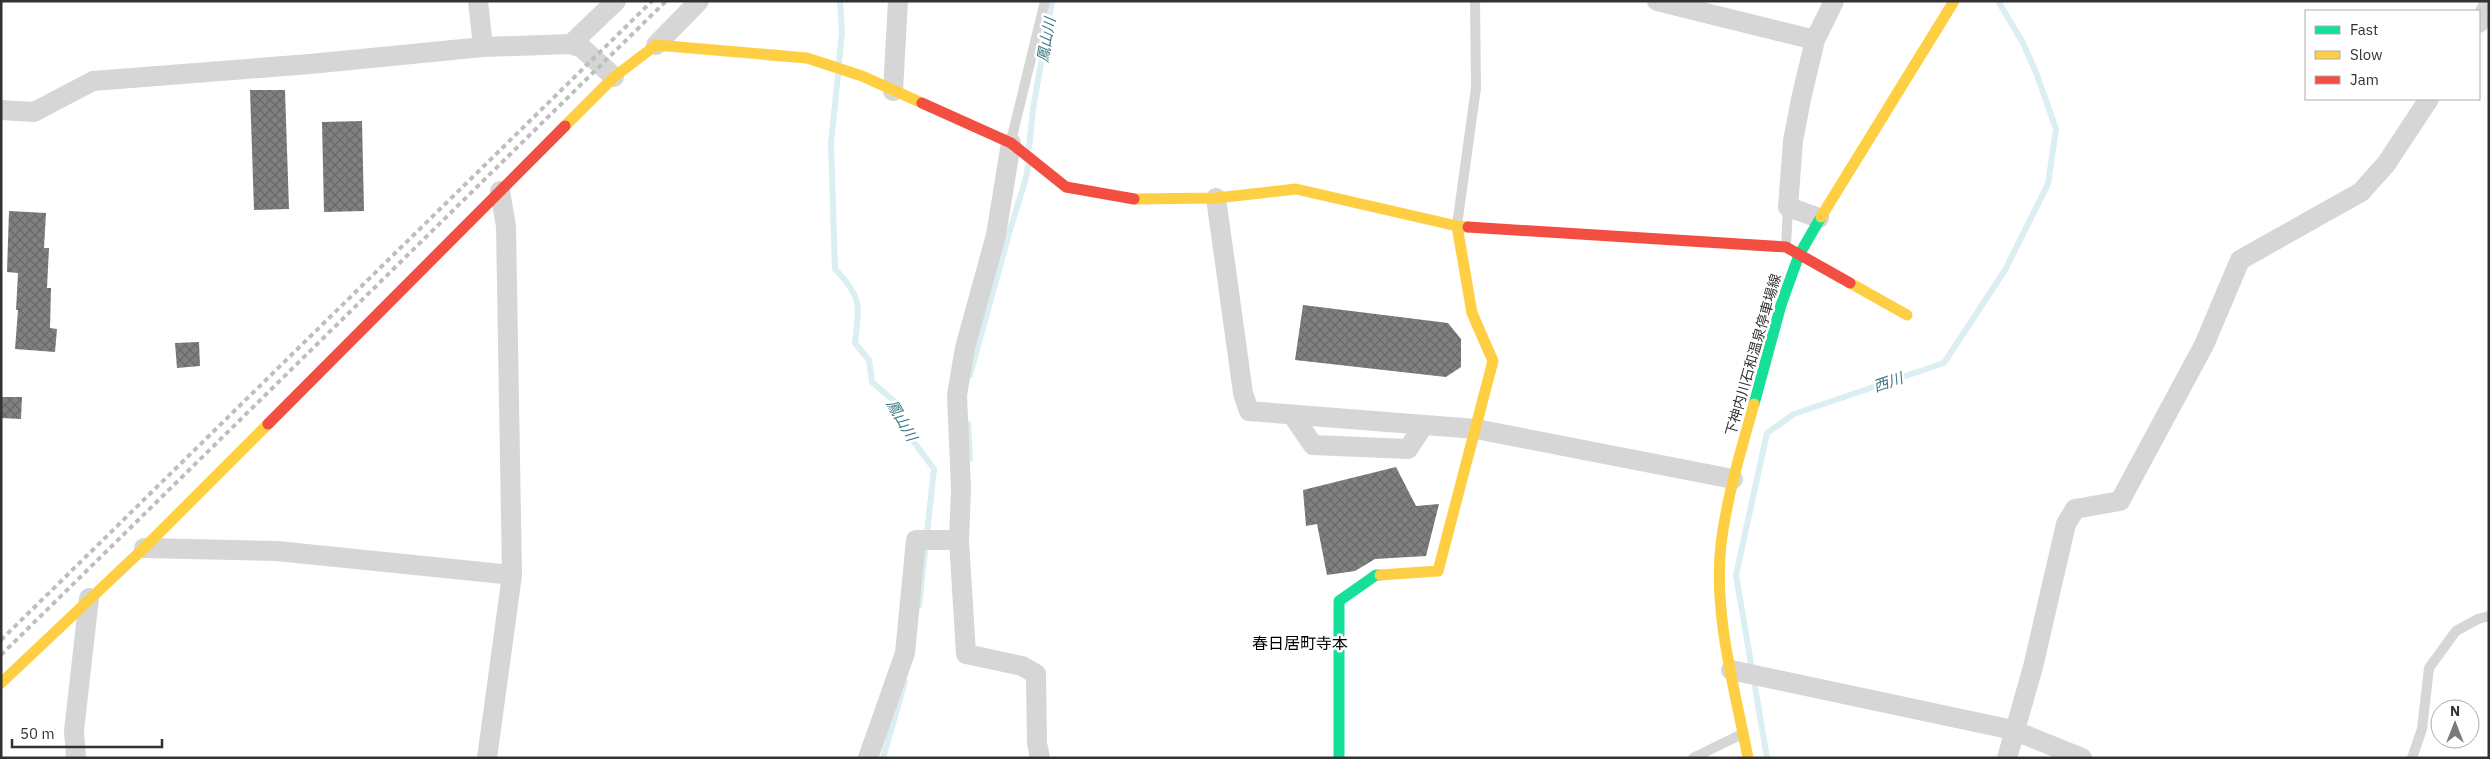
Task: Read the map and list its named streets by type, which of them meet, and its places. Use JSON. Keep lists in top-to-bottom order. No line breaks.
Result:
{"streets":{"street":["下神内川石和温泉停車場線"]},"districts":["春日居町寺本"],"water":["鳳山川","西川"],"legend":["Fast","Slow","Jam"],"scale_bar":"50 m","north":"top"}
